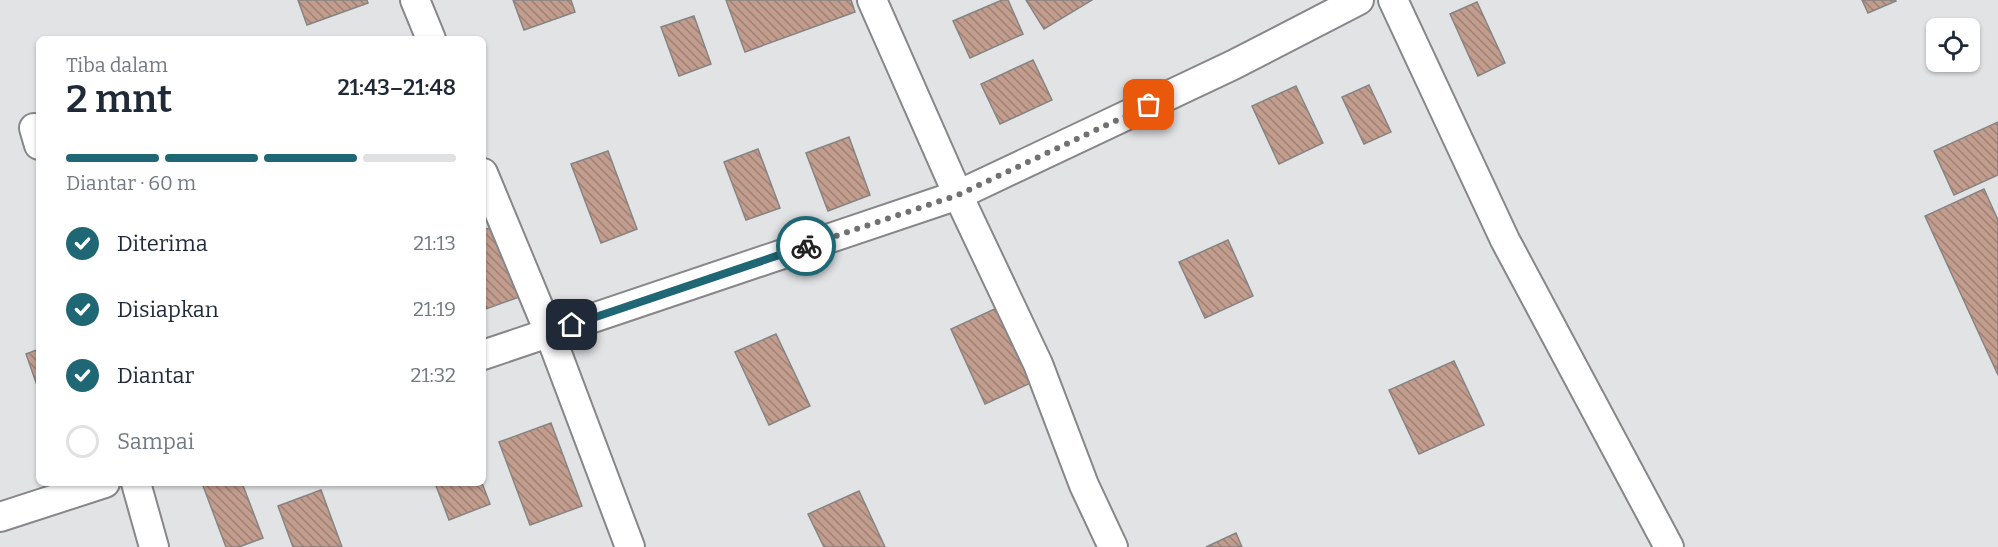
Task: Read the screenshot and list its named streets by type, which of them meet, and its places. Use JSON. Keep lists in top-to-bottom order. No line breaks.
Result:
{"page":{"heading":["2 mnt","Tiba dalam","21:43–21:48"],"bar":"Diantar · 60 m","list":[["Diterima","21:13"],["Disiapkan","21:19"],["Diantar","21:32"],"Sampai"]}}
